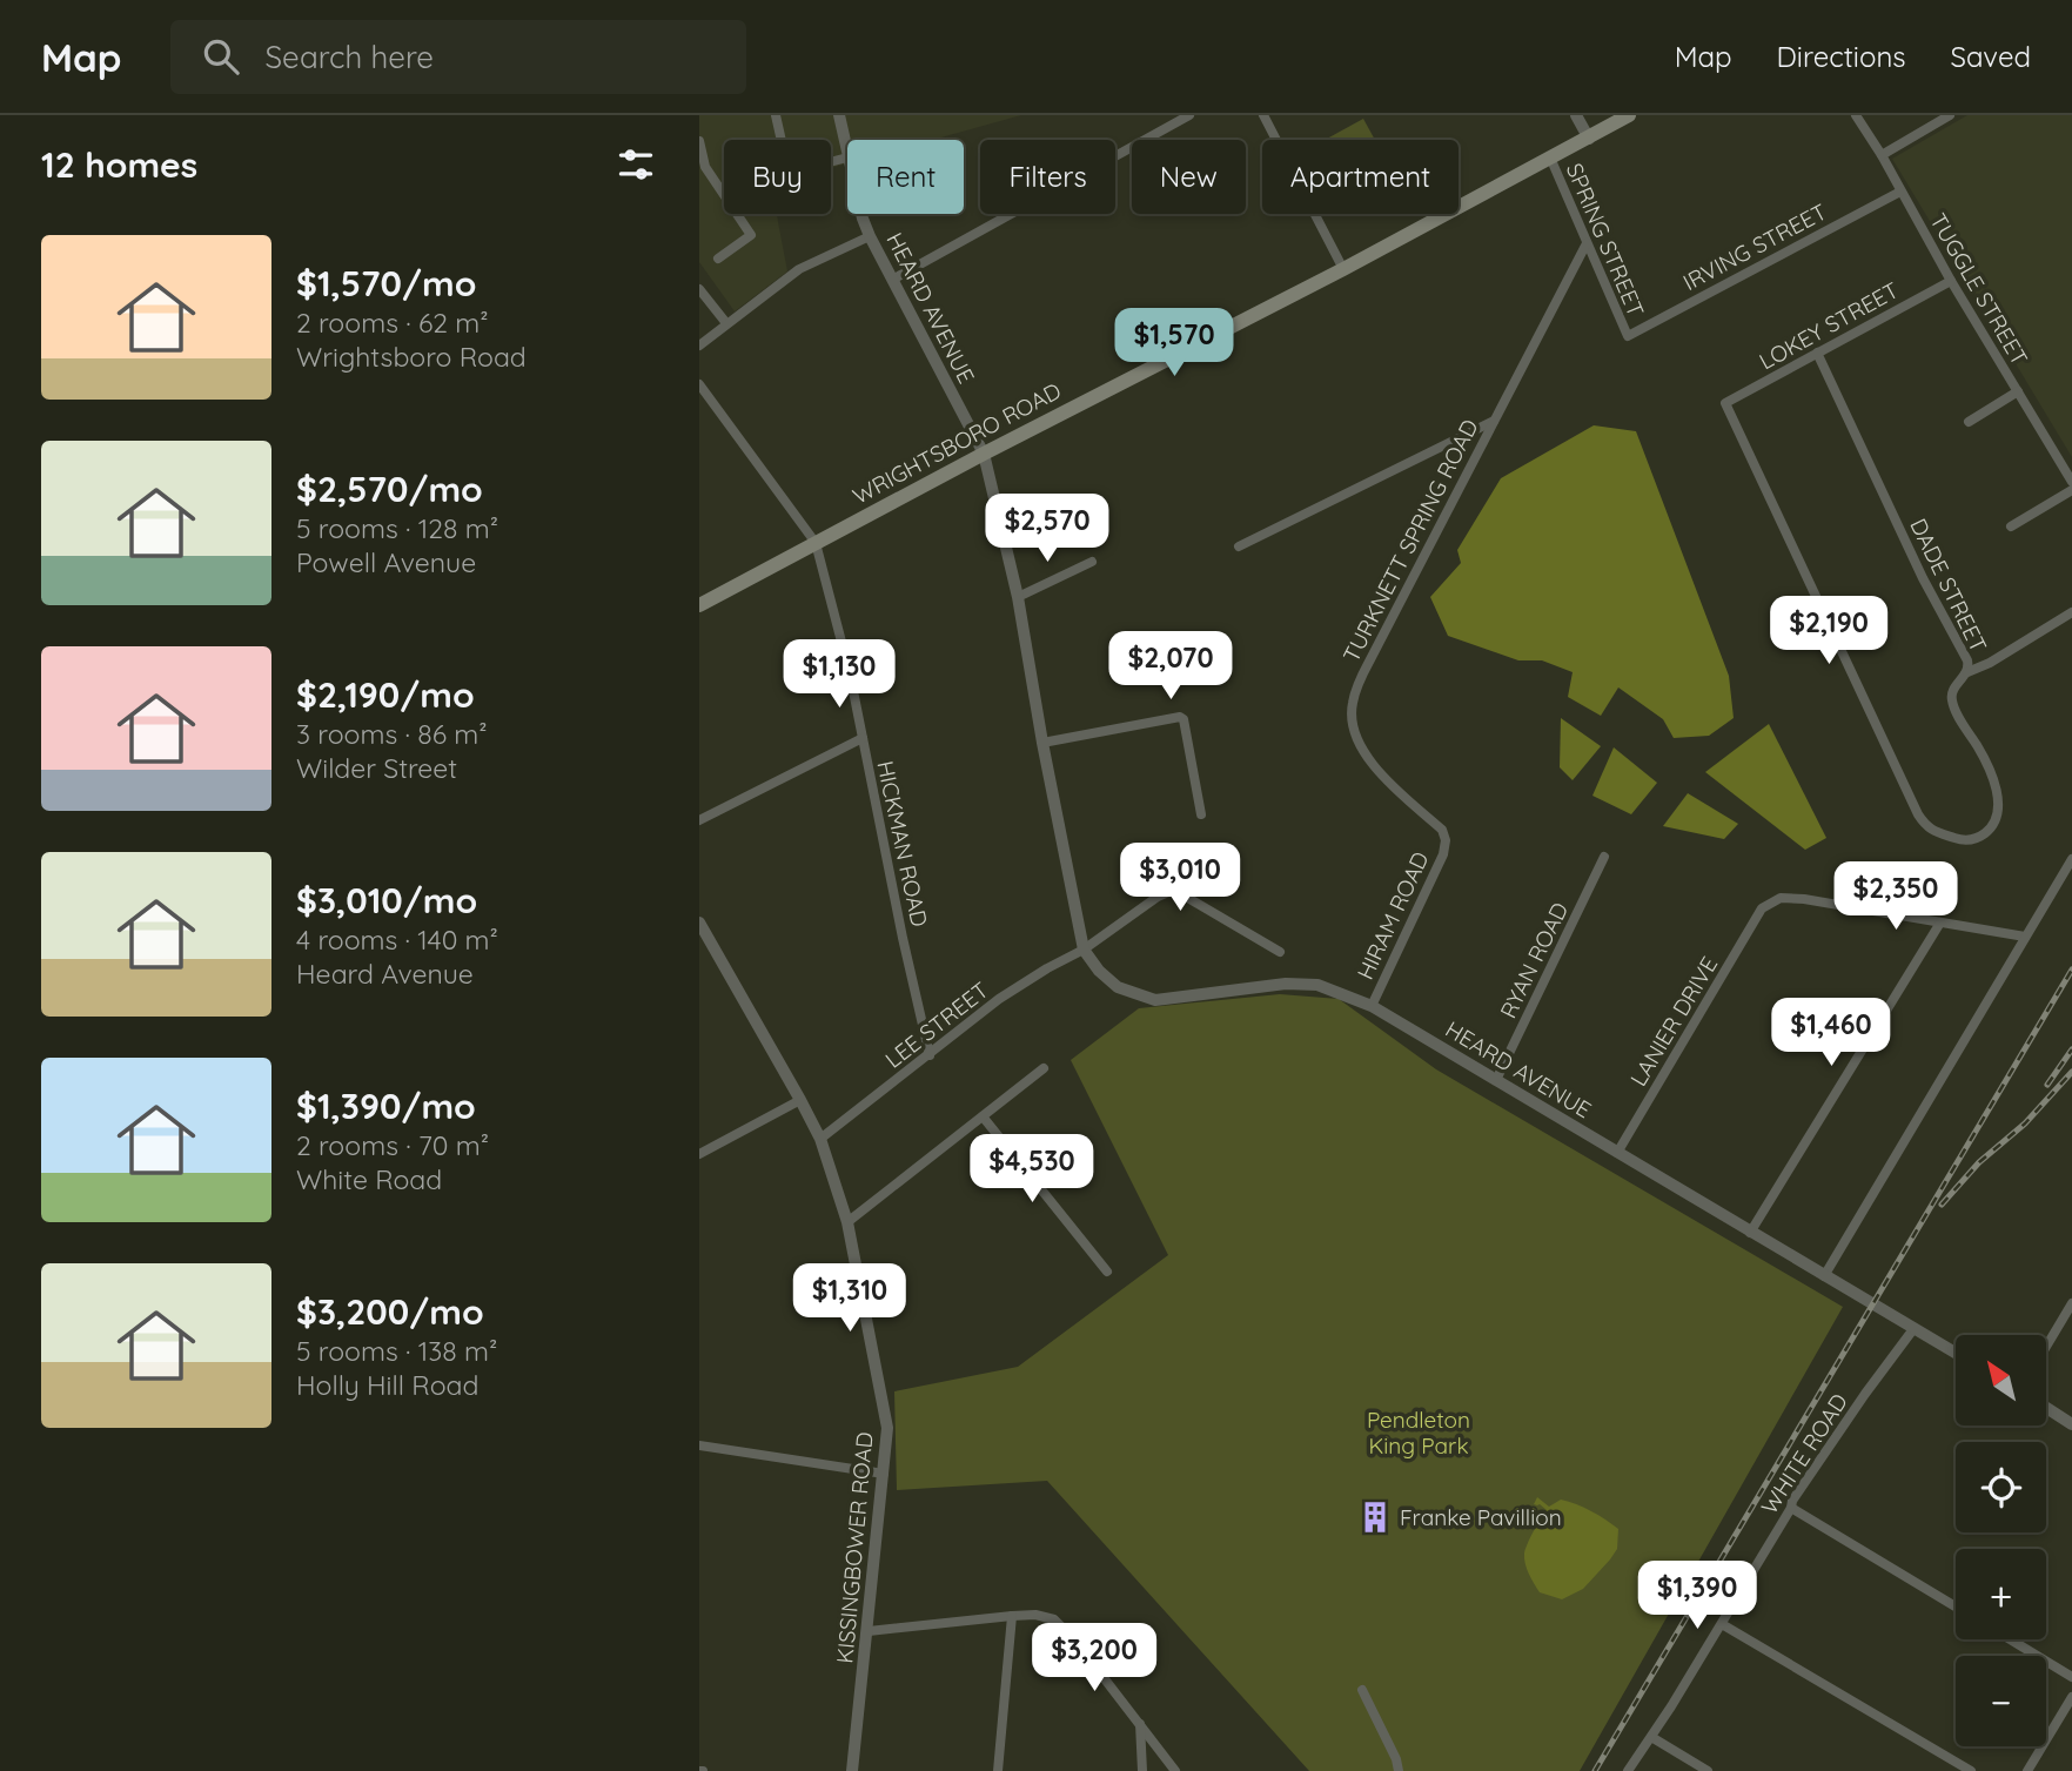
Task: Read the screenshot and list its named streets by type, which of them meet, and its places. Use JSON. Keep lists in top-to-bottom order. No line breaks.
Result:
{"streets":{"main road":["WRIGHTSBORO ROAD"],"street":["SPRING STREET","IRVING STREET","TUGGLE STREET","HEARD AVENUE","LOKEY STREET","TURKNETT SPRING ROAD","DADE STREET","HICKMAN ROAD","HIRAM ROAD","RYAN ROAD","LANIER DRIVE","LEE STREET","WHITE ROAD","KISSINGBOWER ROAD"]},"crossings":[["SPRING STREET","IRVING STREET"],["SPRING STREET","WRIGHTSBORO ROAD"],["SPRING STREET","TURKNETT SPRING ROAD"],["IRVING STREET","TUGGLE STREET"],["TUGGLE STREET","LOKEY STREET"],["HEARD AVENUE","WRIGHTSBORO ROAD"],["HEARD AVENUE","HIRAM ROAD"],["HEARD AVENUE","RYAN ROAD"],["HEARD AVENUE","LANIER DRIVE"],["HEARD AVENUE","LEE STREET"],["HEARD AVENUE","WHITE ROAD"],["LOKEY STREET","DADE STREET"],["WRIGHTSBORO ROAD","HICKMAN ROAD"],["TURKNETT SPRING ROAD","HIRAM ROAD"],["HICKMAN ROAD","LEE STREET"],["LEE STREET","KISSINGBOWER ROAD"]],"parks":["Pendleton King Park"],"places":{"building":["Franke Pavillion"]},"north":"top left","page":{"header":"Map","search":"Search here","nav":["Map","Directions","Saved"],"heading":"12 homes","chip":["Buy","Rent","Filters","New","Apartment"],"list":[{"name":"$1,570/mo","note":"2 rooms · 62 m² · Wrightsboro Road"},{"name":"$2,570/mo","note":"5 rooms · 128 m² · Powell Avenue"},{"name":"$2,190/mo","note":"3 rooms · 86 m² · Wilder Street"},{"name":"$3,010/mo","note":"4 rooms · 140 m² · Heard Avenue"},{"name":"$1,390/mo","note":"2 rooms · 70 m² · White Road"},{"name":"$3,200/mo","note":"5 rooms · 138 m² · Holly Hill Road"}],"price":["$1,570","$2,570","$2,190","$2,070","$1,130","$3,010","$2,350","$1,460","$4,530","$1,310","$1,390","$3,200"],"map_buttons":["+","−"]}}
